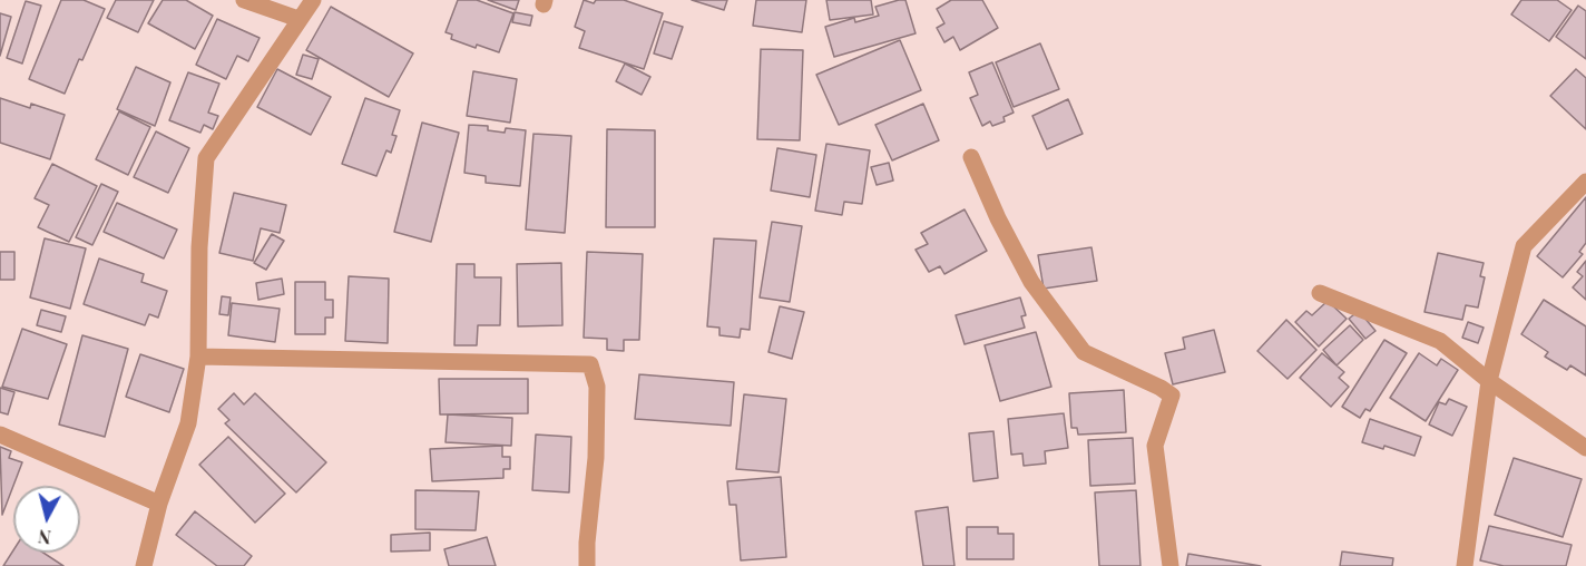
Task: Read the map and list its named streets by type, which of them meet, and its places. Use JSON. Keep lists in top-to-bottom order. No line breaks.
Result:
{"north":"bottom"}
